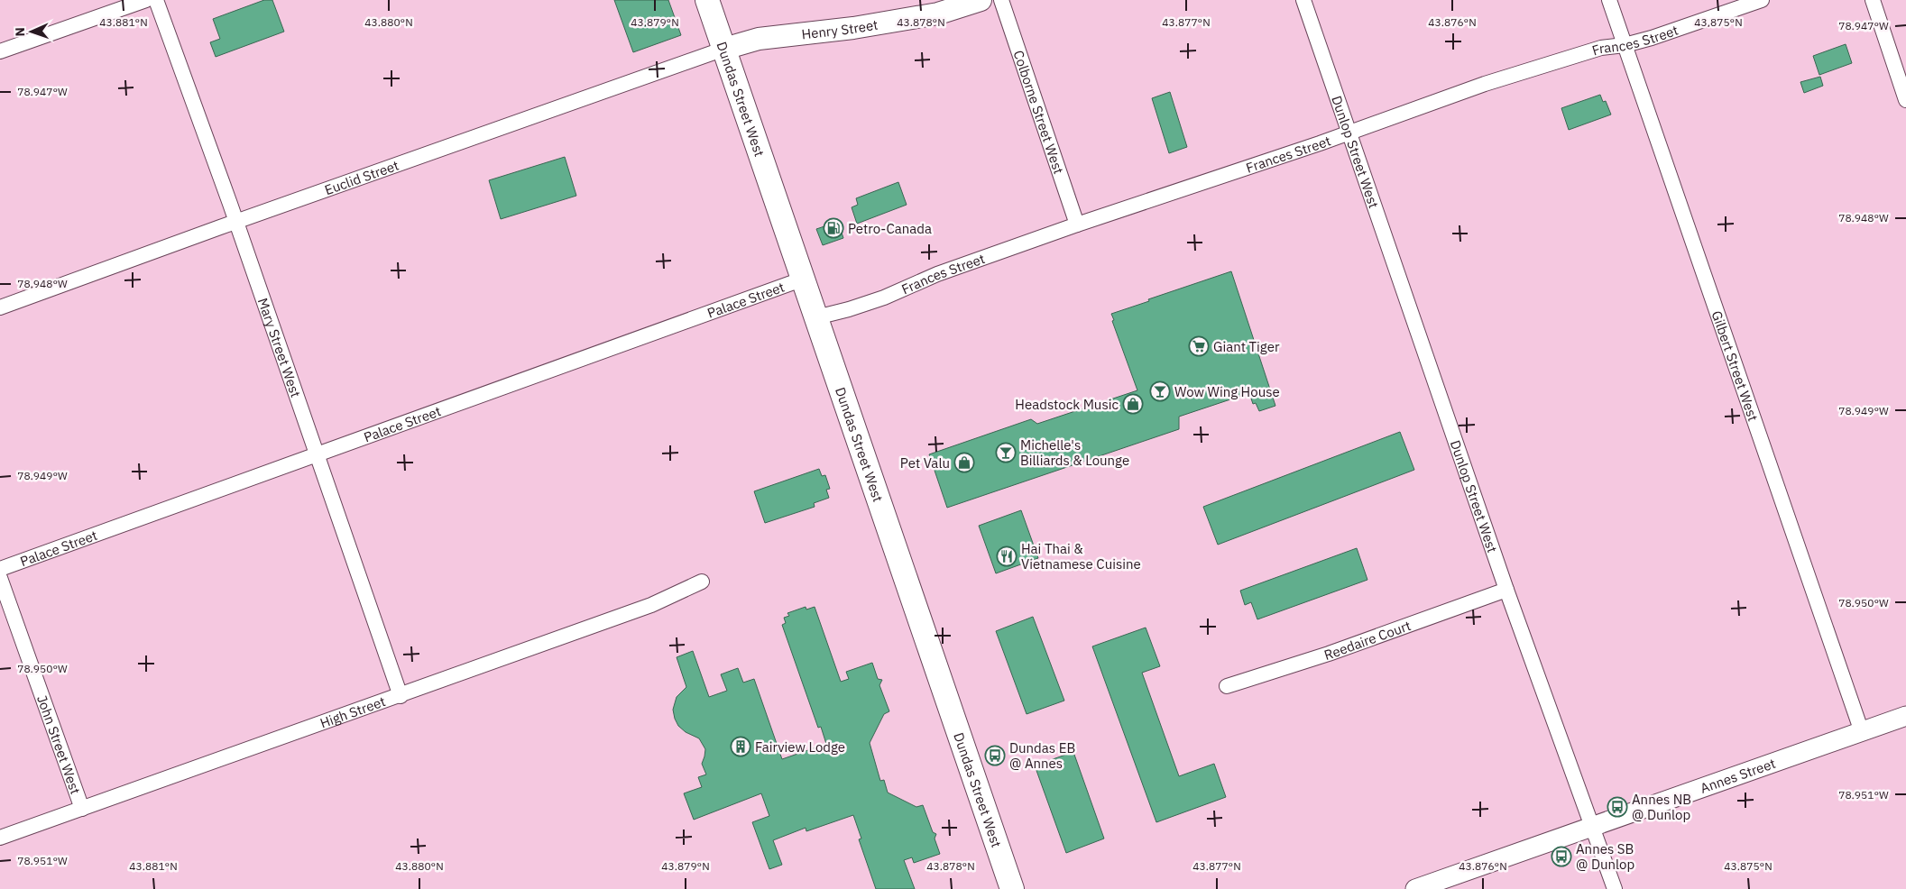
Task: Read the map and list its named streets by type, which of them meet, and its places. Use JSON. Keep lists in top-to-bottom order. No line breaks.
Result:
{"streets":{"main road":["Henry Street","Dundas Street West"],"street":["Frances Street","Colborne Street West","Dunlop Street West","Euclid Street","Palace Street","Mary Street West","Gilbert Street West","Reedaire Court","High Street","John Street West","Annes Street"]},"crossings":[["Henry Street","Dundas Street West"],["Henry Street","Euclid Street"],["Frances Street","Dundas Street West"],["Frances Street","Colborne Street West"],["Frances Street","Dunlop Street West"],["Frances Street","Gilbert Street West"],["Dundas Street West","Euclid Street"],["Dundas Street West","Palace Street"],["Dunlop Street West","Reedaire Court"],["Dunlop Street West","Annes Street"],["Euclid Street","Mary Street West"],["Palace Street","Mary Street West"],["Mary Street West","High Street"],["Gilbert Street West","Annes Street"],["High Street","John Street West"]],"places":{"fuel station":["Petro-Canada"],"supermarket":["Giant Tiger"],"bar":["Wow Wing House","Michelle's Billiards & Lounge"],"shop":["Headstock Music","Pet Valu"],"restaurant":["Hai Thai & Vietnamese Cuisine"],"building":["Fairview Lodge"],"bus stop":["Dundas EB @ Annes","Annes NB @ Dunlop","Annes SB @ Dunlop"]},"north":"left","coordinates":["43.881°N","43.880°N","43.879°N","43.878°N","43.877°N","43.876°N","43.875°N","78.947°W","78.948°W","78.949°W","78.950°W","78.951°W"]}
